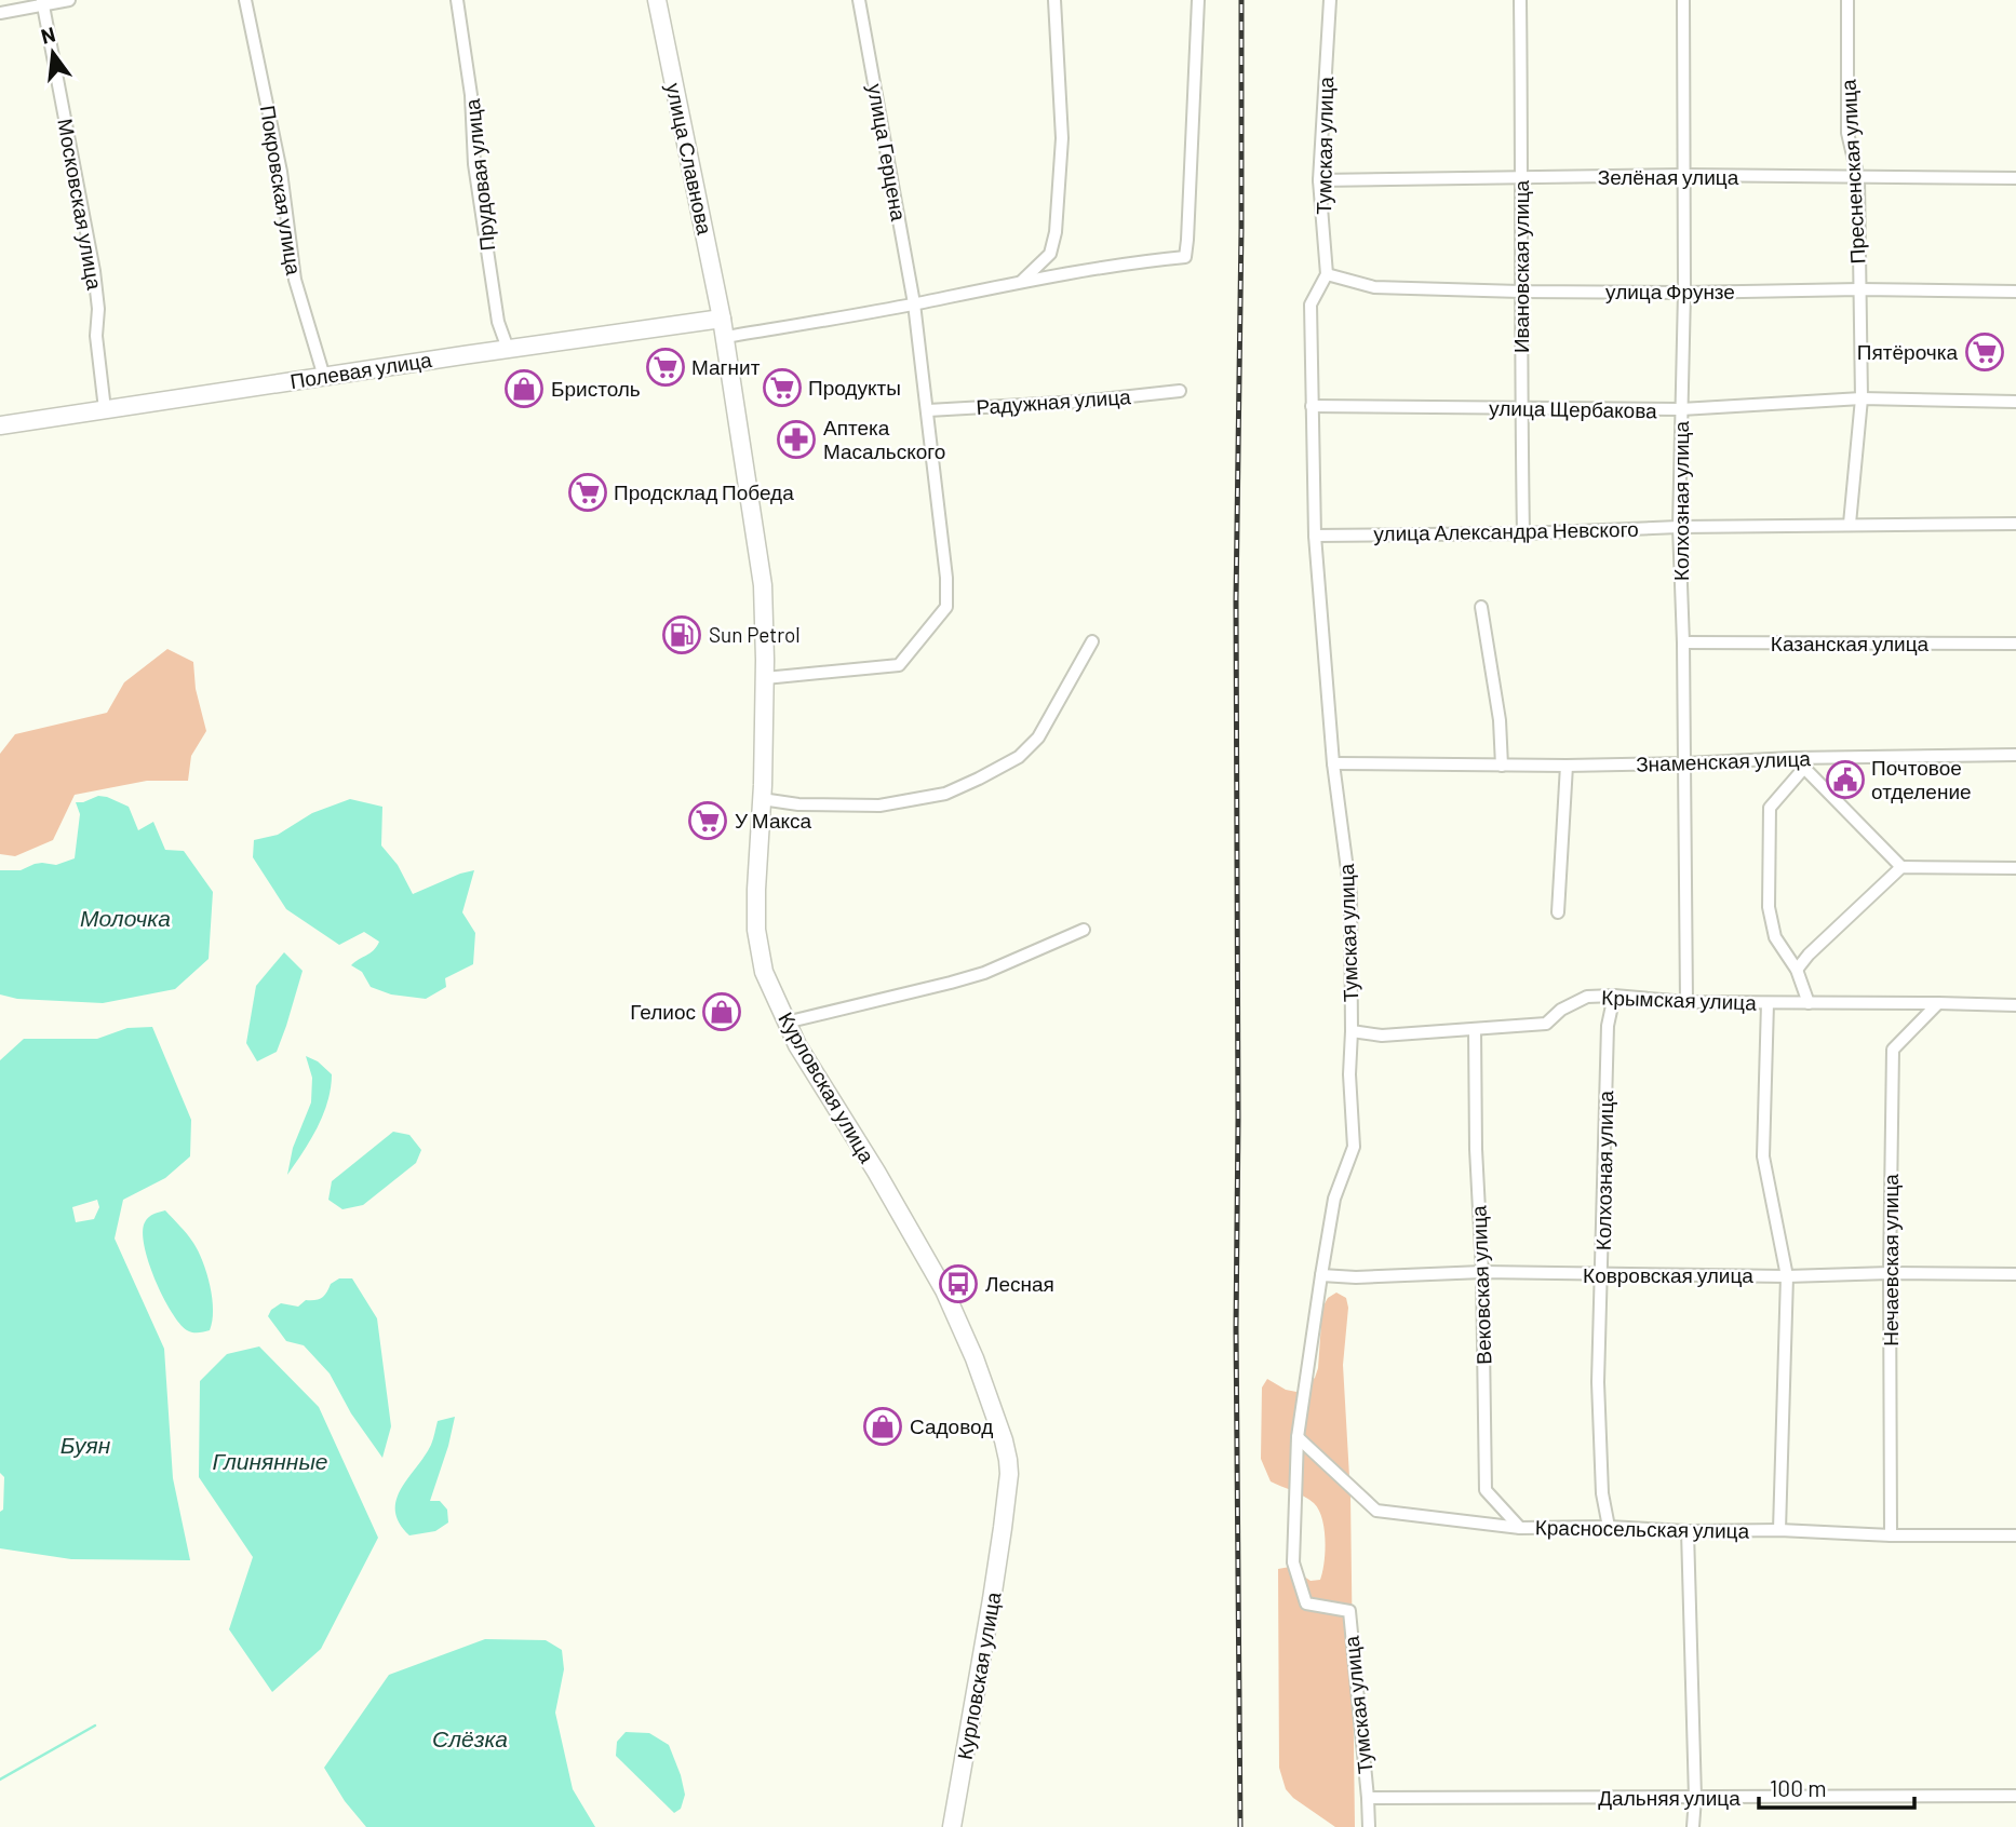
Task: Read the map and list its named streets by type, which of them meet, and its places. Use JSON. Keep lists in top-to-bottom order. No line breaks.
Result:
{"streets":{"main road":["улица Славнова","Полевая улица","Курловская улица"],"street":["Тумская улица","улица Герцена","Пресненская улица","Прудовая улица","Зелёная улица","Покровская улица","Московская улица","Ивановская улица","улица Фрунзе","Радужная улица","улица Щербакова","Колхозная улица","улица Александра Невского","Казанская улица","Знаменская улица","Крымская улица","Нечаевская улица","Ковровская улица","Вековская улица","Красносельская улица","Дальняя улица"]},"crossings":[["Тумская улица","Зелёная улица"],["Тумская улица","улица Фрунзе"],["Тумская улица","улица Щербакова"],["Тумская улица","улица Александра Невского"],["Тумская улица","Знаменская улица"],["Тумская улица","Крымская улица"],["Тумская улица","Ковровская улица"],["Тумская улица","Красносельская улица"],["Тумская улица","Дальняя улица"],["улица Герцена","Радужная улица"],["улица Герцена","Курловская улица"],["улица Славнова","Полевая улица"],["улица Славнова","Курловская улица"],["Пресненская улица","Зелёная улица"],["Пресненская улица","улица Фрунзе"],["Пресненская улица","улица Щербакова"],["Пресненская улица","улица Александра Невского"],["Прудовая улица","Полевая улица"],["Зелёная улица","Ивановская улица"],["Зелёная улица","Колхозная улица"],["Покровская улица","Полевая улица"],["Московская улица","Полевая улица"],["Ивановская улица","улица Фрунзе"],["Ивановская улица","улица Щербакова"],["Ивановская улица","улица Александра Невского"],["улица Фрунзе","Колхозная улица"],["Полевая улица","Курловская улица"],["улица Щербакова","Колхозная улица"],["Колхозная улица","улица Александра Невского"],["Колхозная улица","Казанская улица"],["Колхозная улица","Знаменская улица"],["Колхозная улица","Крымская улица"],["Колхозная улица","Ковровская улица"],["Колхозная улица","Красносельская улица"],["Крымская улица","Нечаевская улица"],["Крымская улица","Вековская улица"],["Нечаевская улица","Ковровская улица"],["Нечаевская улица","Красносельская улица"],["Ковровская улица","Вековская улица"],["Вековская улица","Красносельская улица"]],"water":["Молочка","Буян","Глинянные","Слёзка"],"places":{"supermarket":["Пятёрочка","Магнит","Продукты","Продсклад Победа","У Макса"],"shop":["Бристоль","Гелиос","Садовод"],"pharmacy":["Аптека Масальского"],"fuel station":["Sun Petrol"],"public building":["Почтовое отделение"],"bus stop":["Лесная"]},"scale_bar":"100 m","north":"top"}
